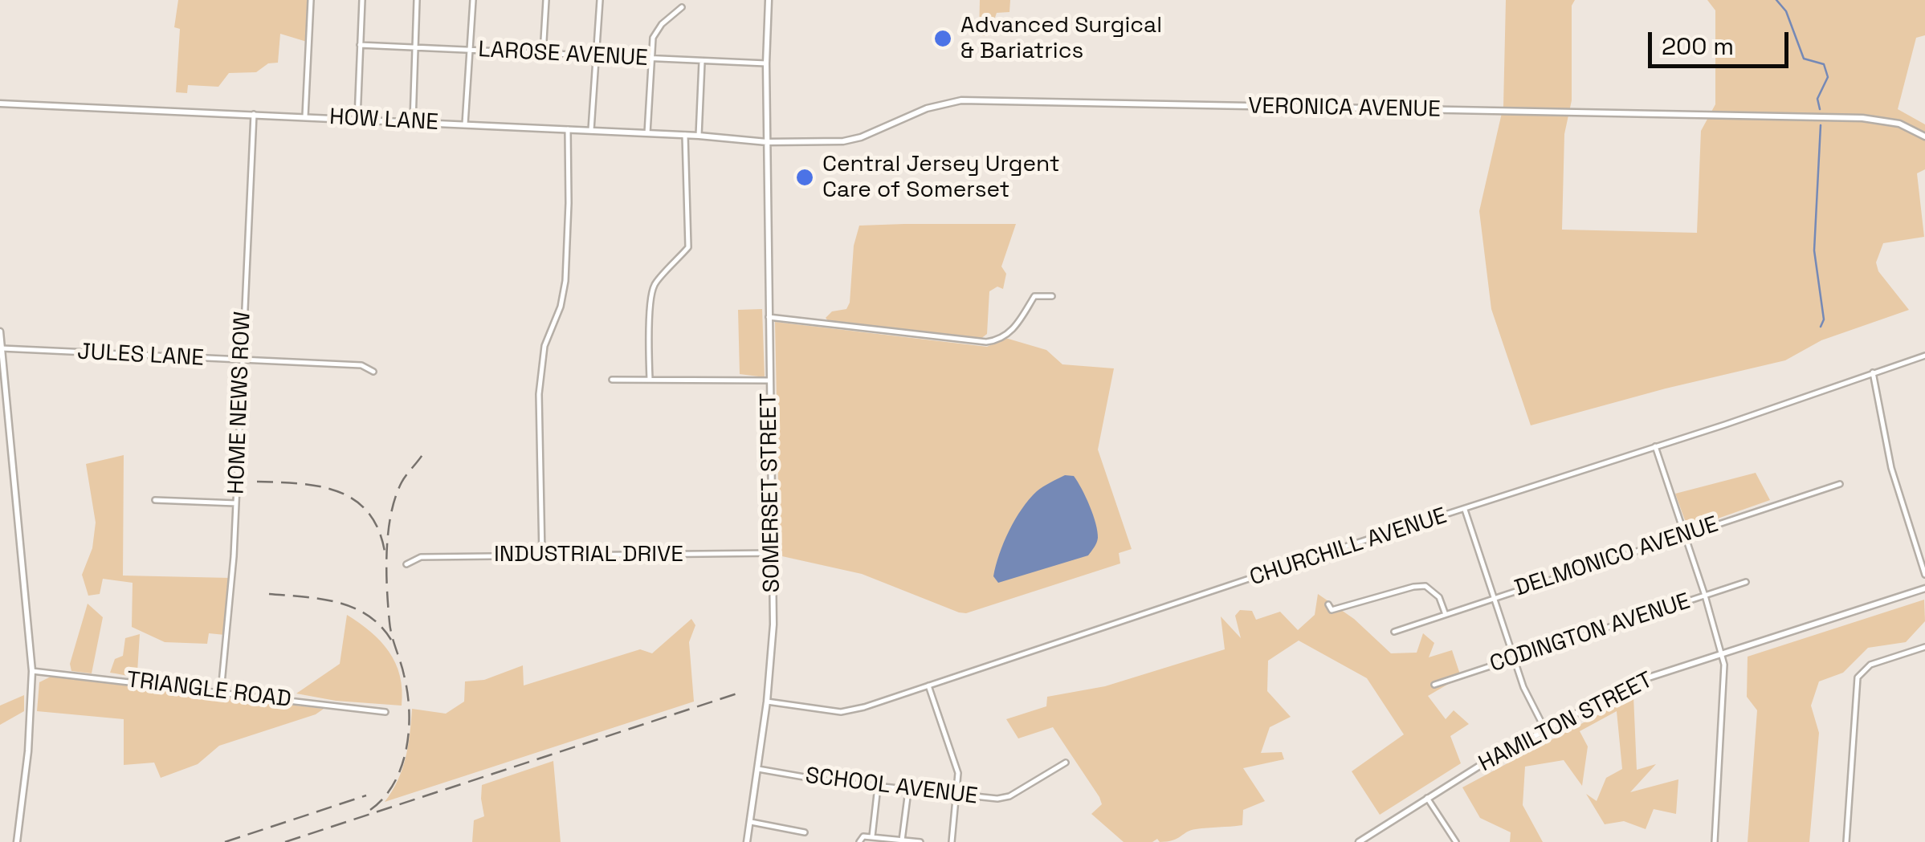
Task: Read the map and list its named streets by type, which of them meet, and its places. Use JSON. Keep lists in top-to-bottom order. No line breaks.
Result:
{"streets":{"main road":["VERONICA AVENUE","HOW LANE","SOMERSET STREET","HAMILTON STREET"],"street":["LAROSE AVENUE","JULES LANE","HOME NEWS ROW","CHURCHILL AVENUE","INDUSTRIAL DRIVE","DELMONICO AVENUE","CODINGTON AVENUE","TRIANGLE ROAD","SCHOOL AVENUE"]},"crossings":[["LAROSE AVENUE","SOMERSET STREET"],["VERONICA AVENUE","HOW LANE"],["VERONICA AVENUE","SOMERSET STREET"],["HOW LANE","HOME NEWS ROW"],["HOW LANE","SOMERSET STREET"],["JULES LANE","HOME NEWS ROW"],["HOME NEWS ROW","TRIANGLE ROAD"],["SOMERSET STREET","CHURCHILL AVENUE"],["SOMERSET STREET","INDUSTRIAL DRIVE"],["SOMERSET STREET","SCHOOL AVENUE"]],"places":["Advanced Surgical & Bariatrics","Central Jersey Urgent Care of Somerset"],"scale_bar":"200 m"}
